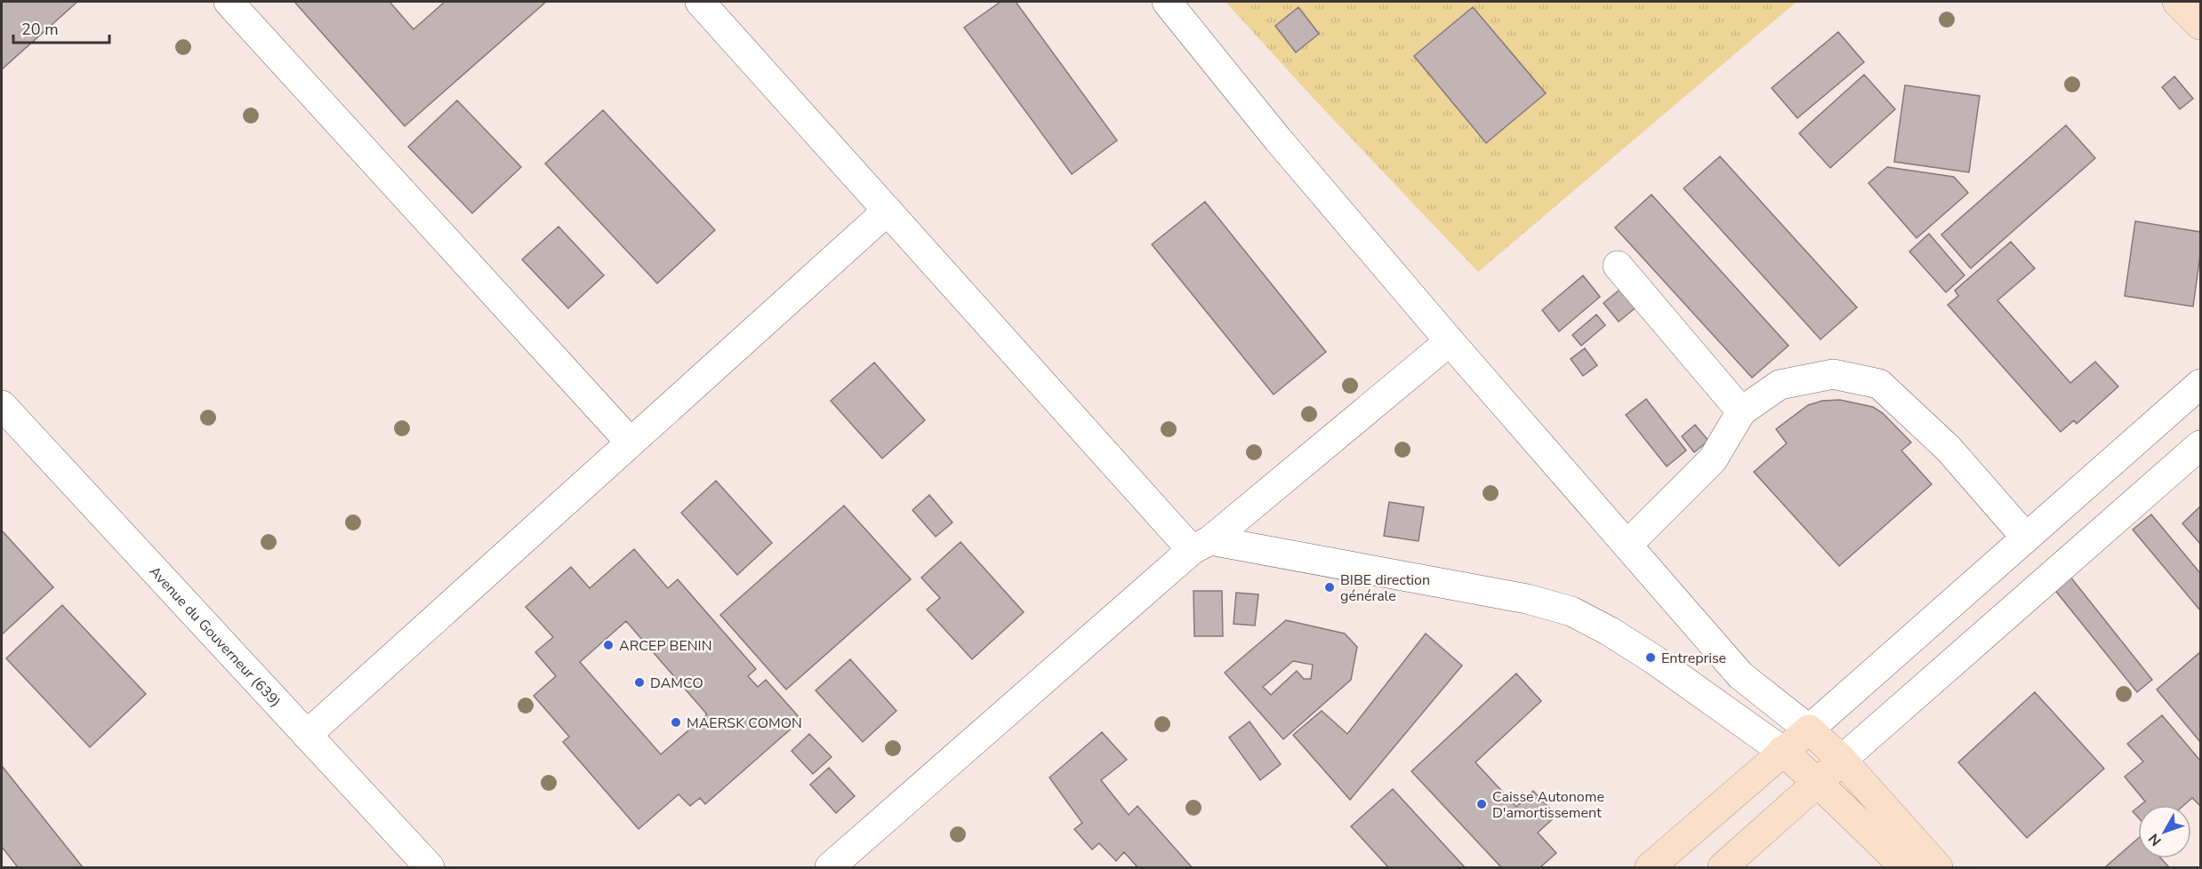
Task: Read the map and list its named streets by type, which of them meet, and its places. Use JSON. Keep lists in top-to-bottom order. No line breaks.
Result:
{"streets":{"street":["Avenue du Gouverneur (639)"]},"places":["BIBE direction générale","ARCEP BENIN","Entreprise","DAMCO","MAERSK COMON","Caisse Autonome D'amortissement"],"scale_bar":"20 m","north":"bottom left"}
